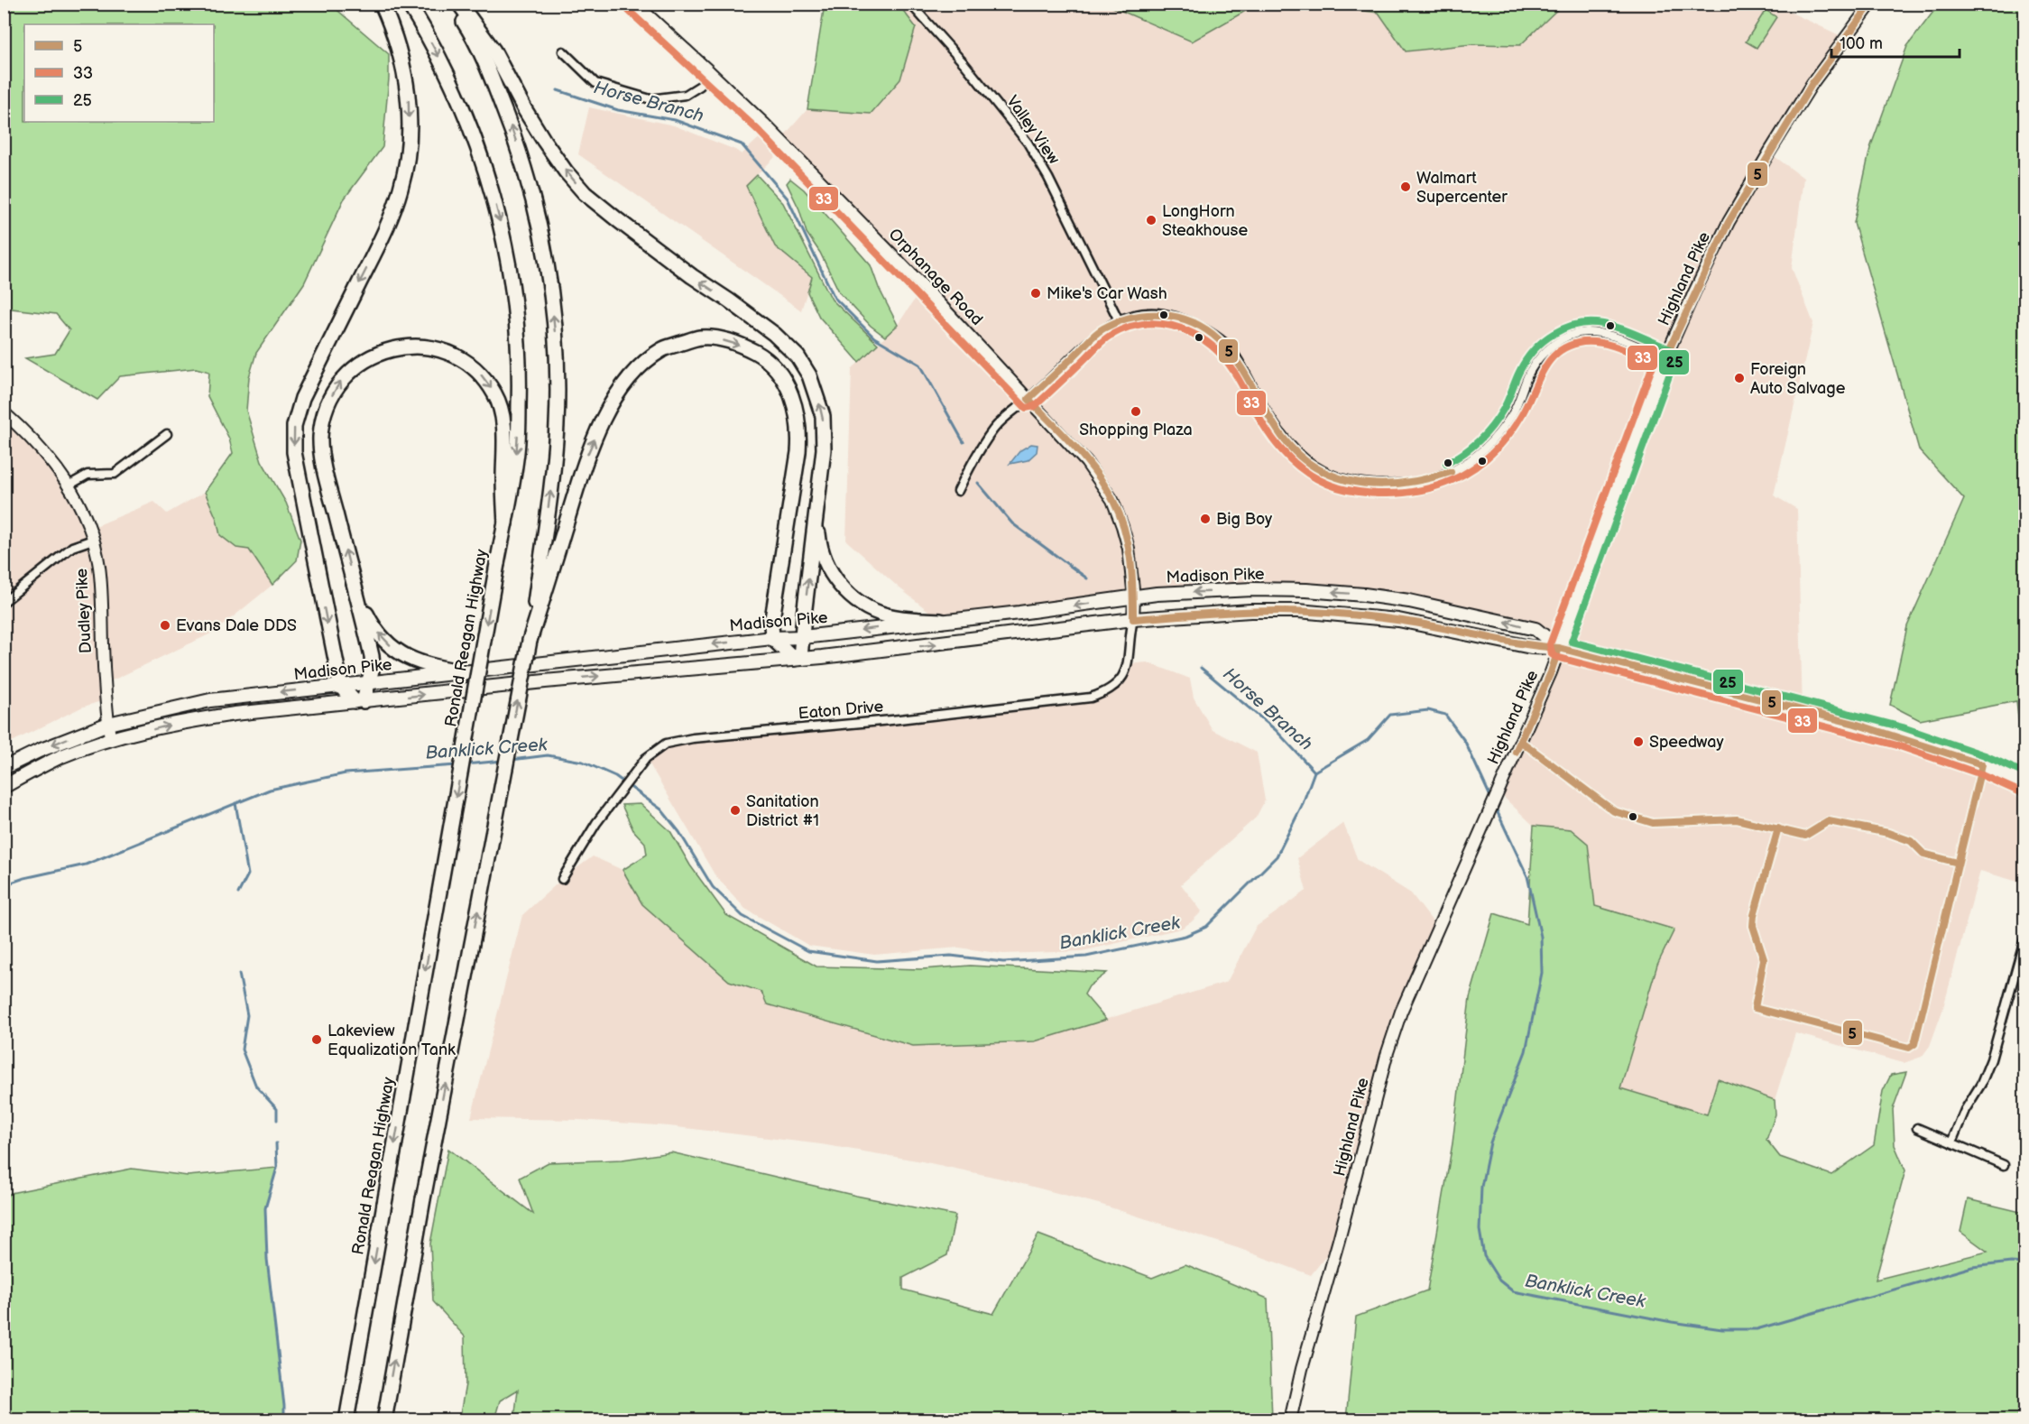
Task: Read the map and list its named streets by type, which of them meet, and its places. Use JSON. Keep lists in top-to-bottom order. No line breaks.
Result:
{"streets":{"highway":["Ronald Reagan Highway"],"main road":["Orphanage Road","Highland Pike","Madison Pike","Dudley Pike"],"street":["Valley View","Eaton Drive"]},"crossings":[["Orphanage Road","Madison Pike"],["Orphanage Road","Eaton Drive"],["Highland Pike","Madison Pike"],["Madison Pike","Dudley Pike"],["Madison Pike","Eaton Drive"]],"water":["Horse Branch","Banklick Creek"],"places":["Walmart Supercenter","LongHorn Steakhouse","Mike's Car Wash","Foreign Auto Salvage","Shopping Plaza","Big Boy","Evans Dale DDS","Speedway","Sanitation District #1","Lakeview Equalization Tank"],"lines":["transit line 5","transit line 33","transit line 25"],"legend":["5","33","25"],"scale_bar":"100 m"}
